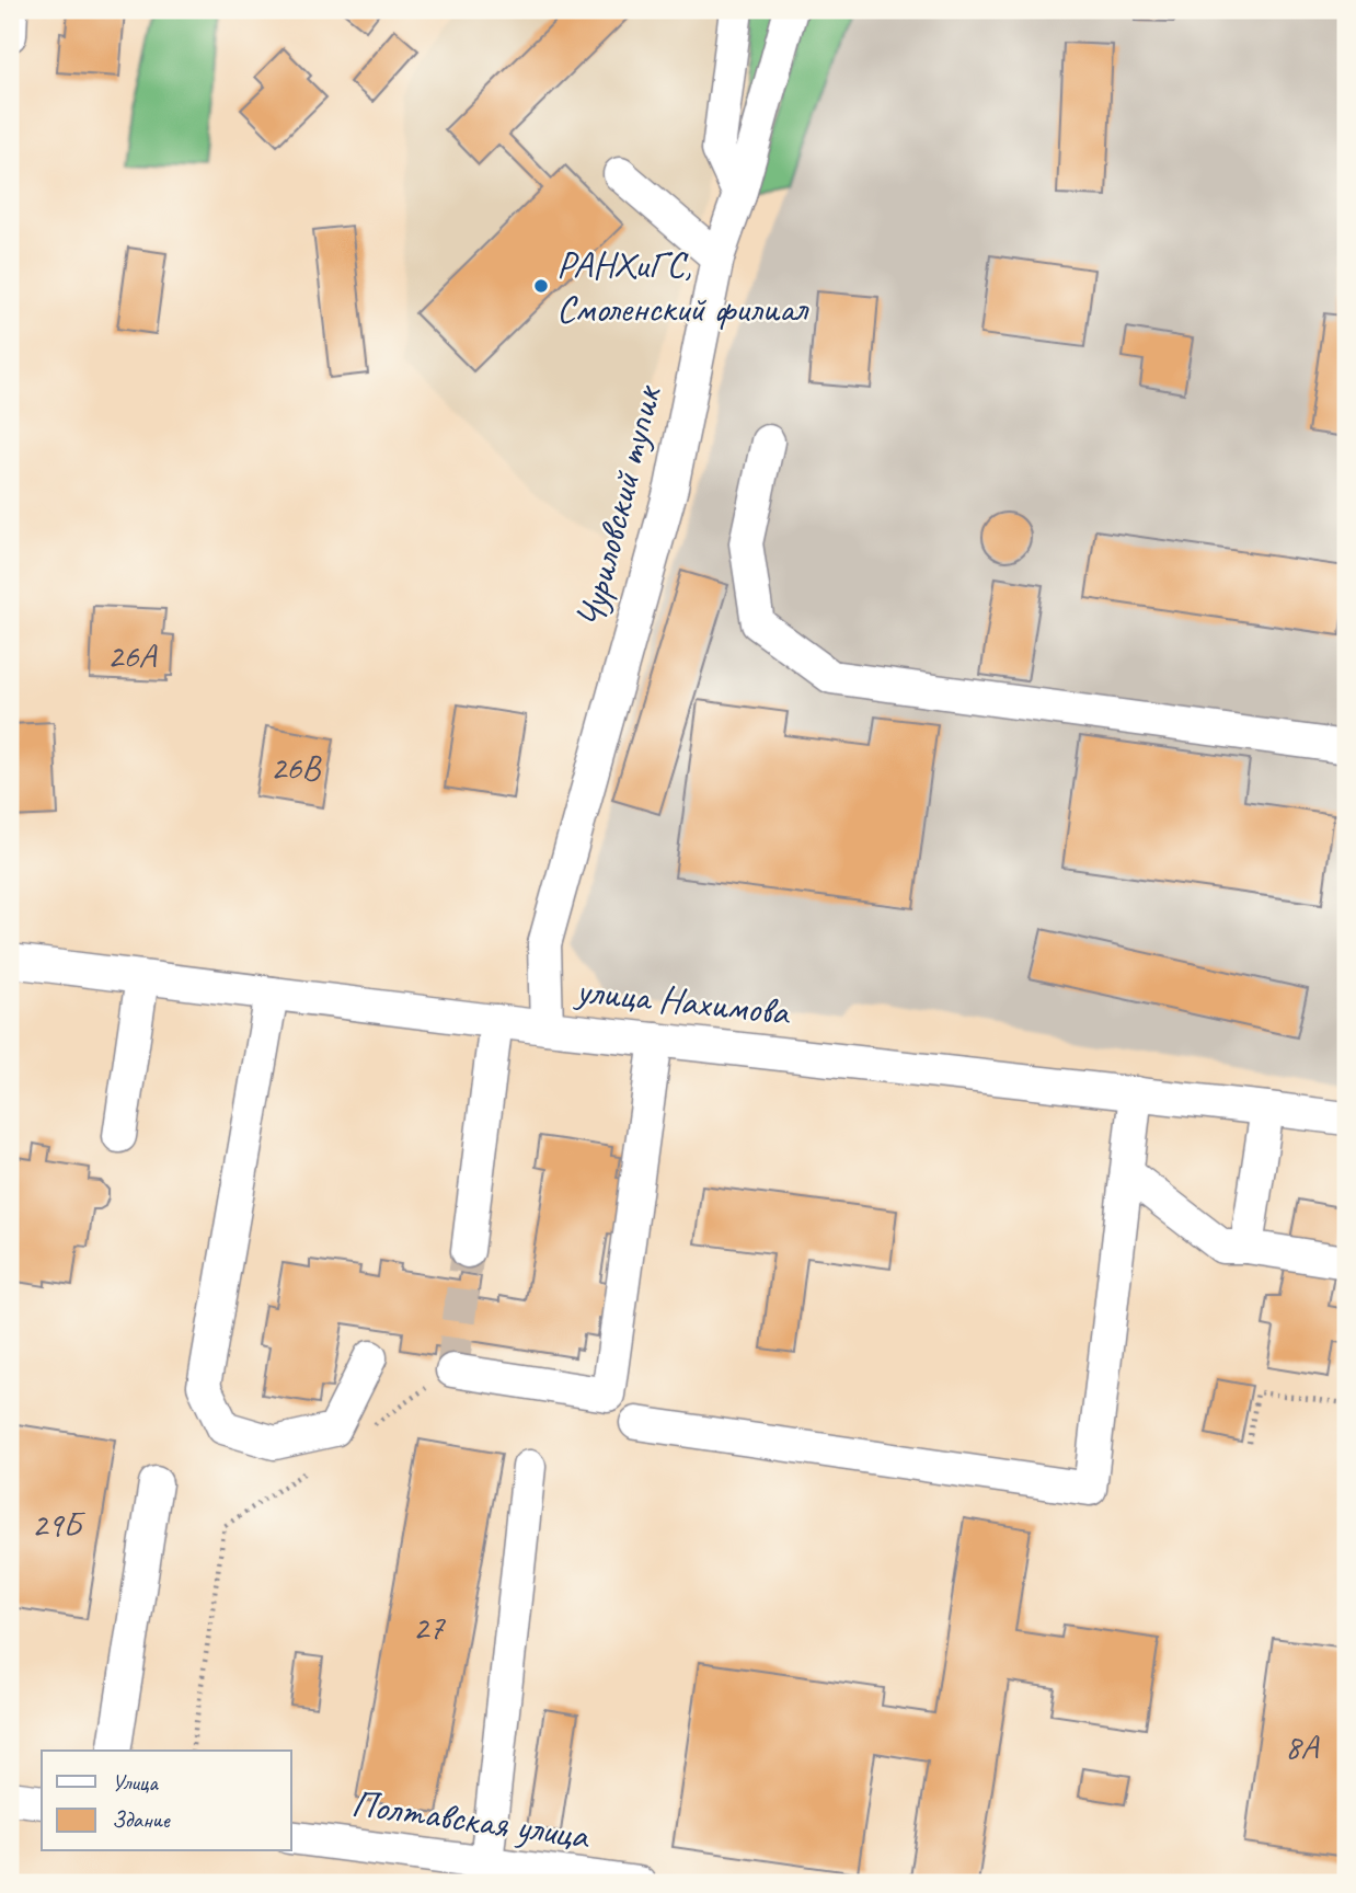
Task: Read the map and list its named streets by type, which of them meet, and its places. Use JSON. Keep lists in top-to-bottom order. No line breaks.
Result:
{"streets":{"street":["Чуриловский тупик","улица Нахимова","Полтавская улица"]},"crossings":[["Чуриловский тупик","улица Нахимова"]],"places":["РАНХиГС, Смоленский филиал"],"house_numbers":["26А","26В","29Б","27","8А"],"legend":["Улица","Здание"]}
